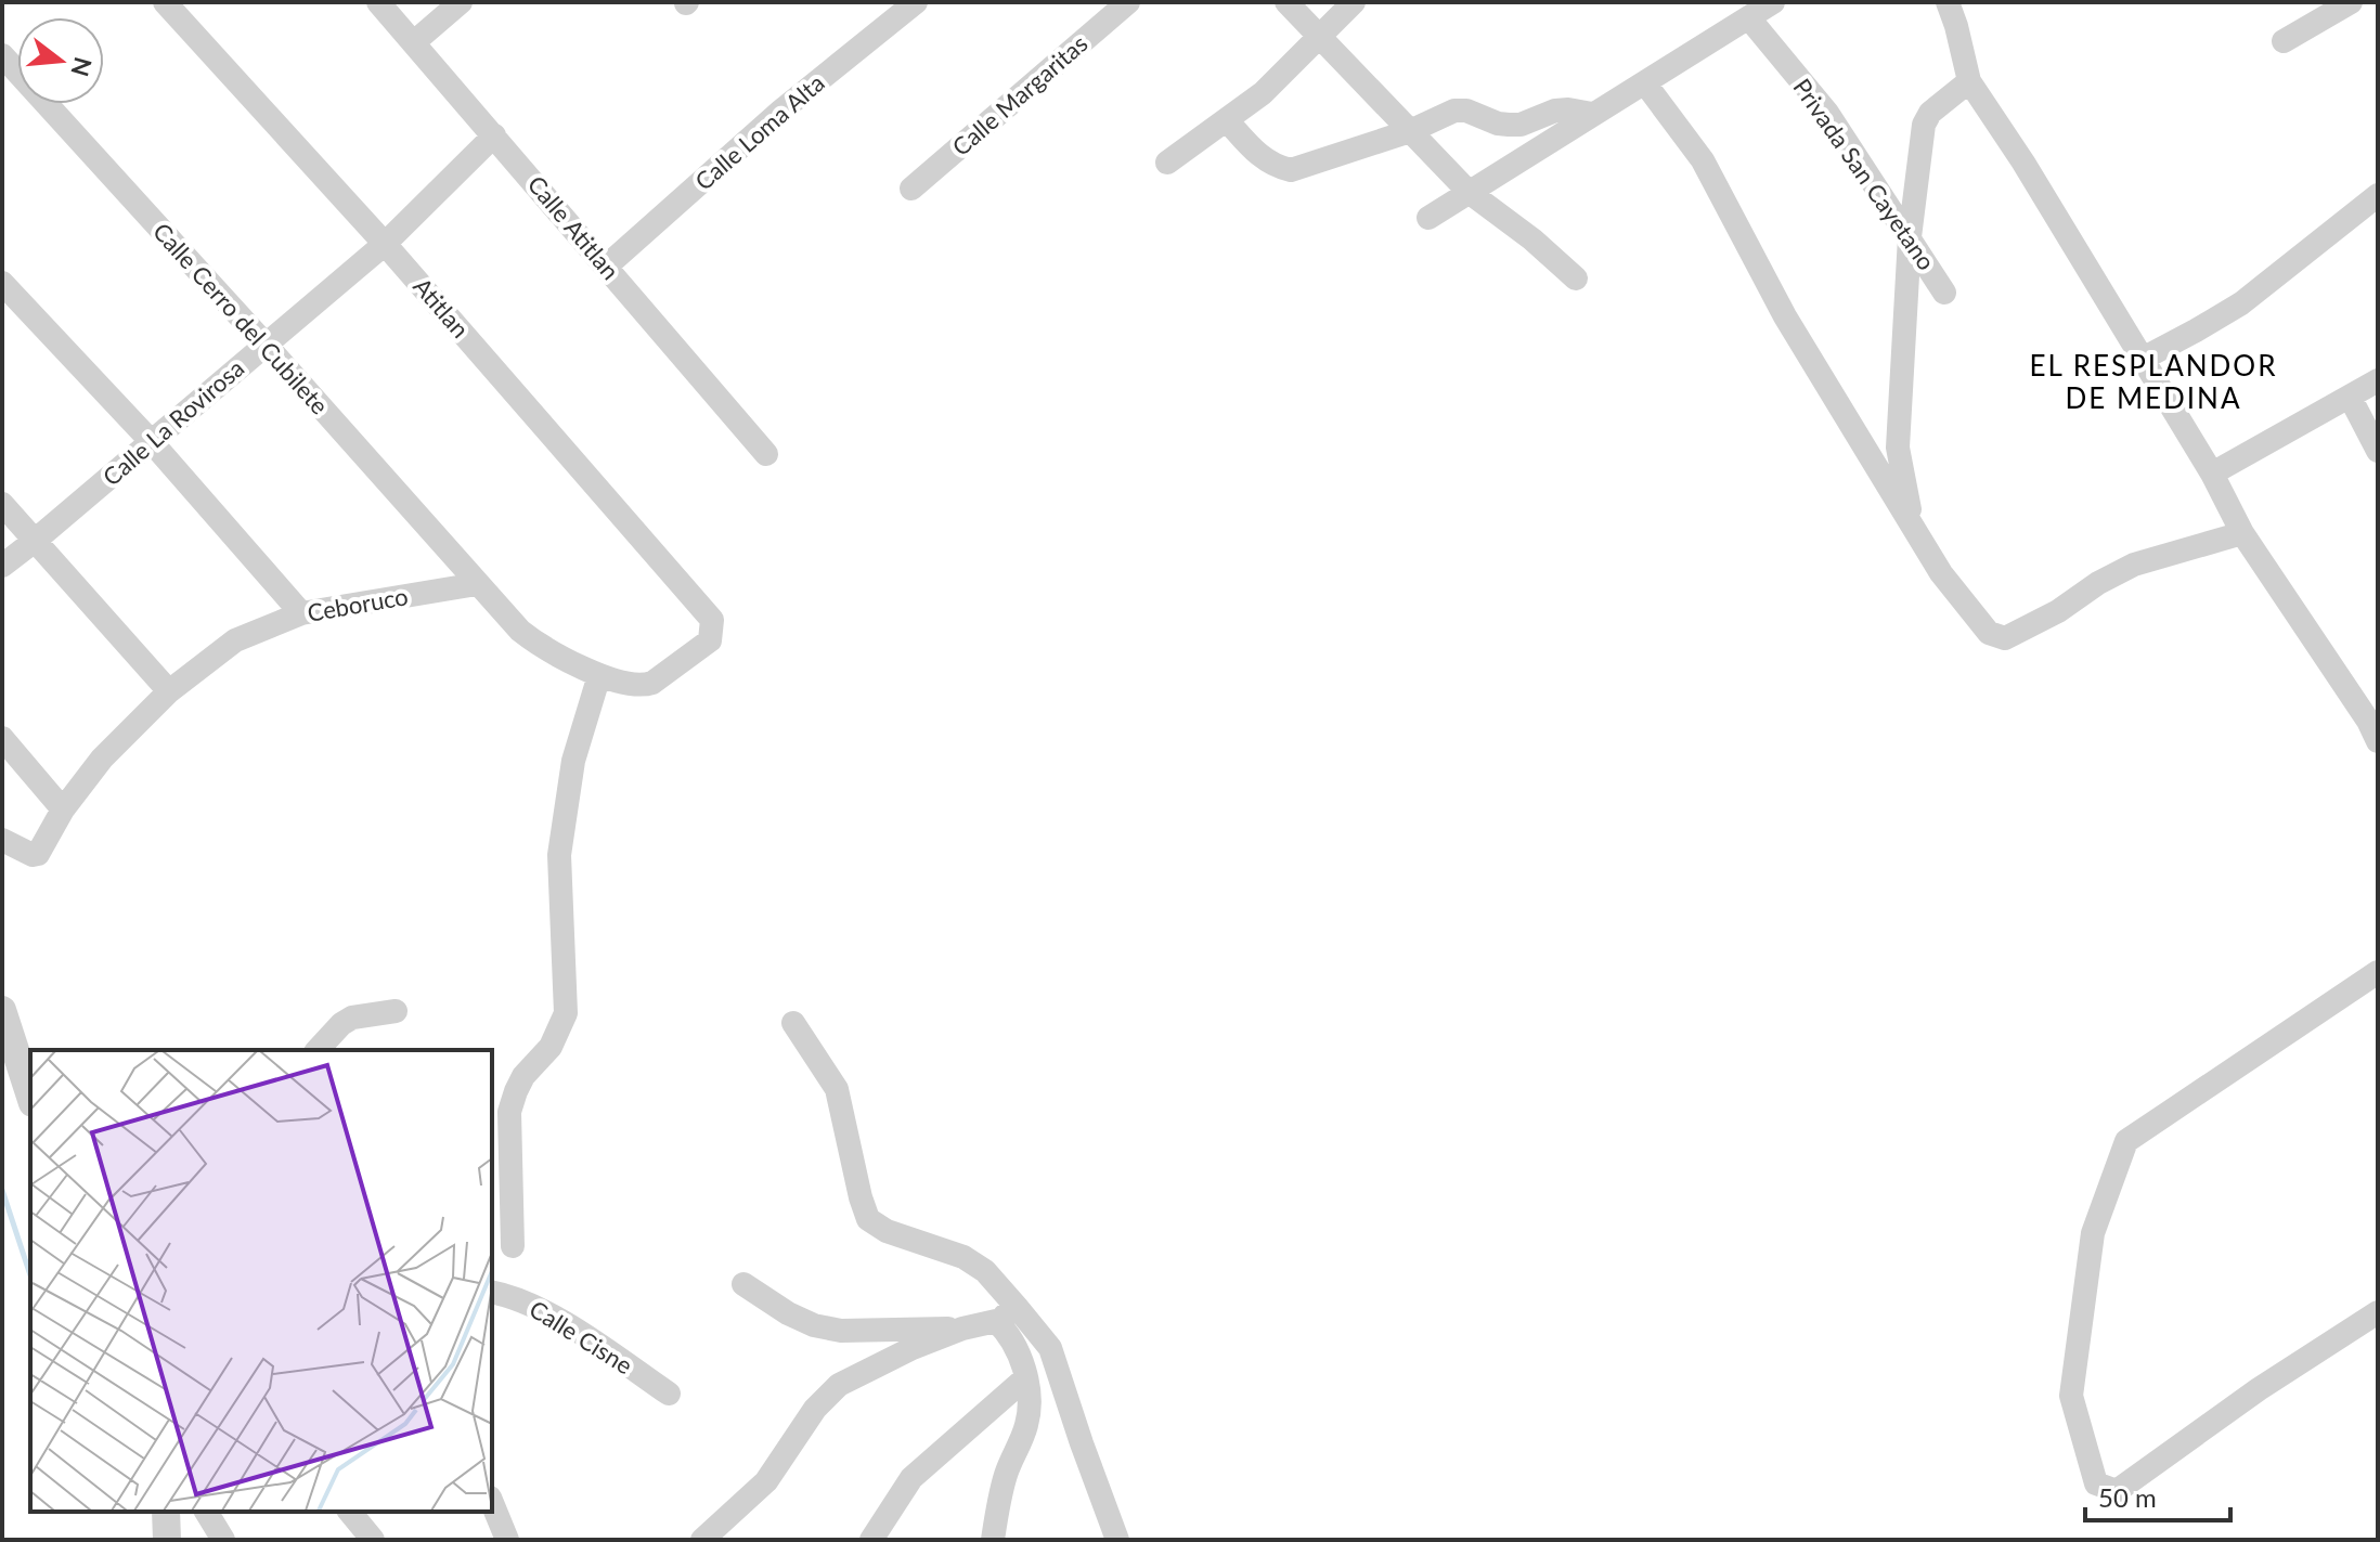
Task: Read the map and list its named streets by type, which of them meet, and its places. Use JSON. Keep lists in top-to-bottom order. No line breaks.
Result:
{"streets":{"street":["Calle Margaritas","Calle Loma Alta","Privada San Cayetano","Calle Atitlan","Atitlan","Calle Cerro del Cubilete","Calle La Rovirosa","Ceboruco","Calle Cisne"]},"crossings":[["Calle Loma Alta","Calle Atitlan"],["Calle Atitlan","Calle La Rovirosa"],["Atitlan","Calle La Rovirosa"],["Calle Cerro del Cubilete","Calle La Rovirosa"],["Calle Cerro del Cubilete","Ceboruco"]],"districts":["EL RESPLANDOR DE MEDINA"],"scale_bar":"50 m","north":"right"}
